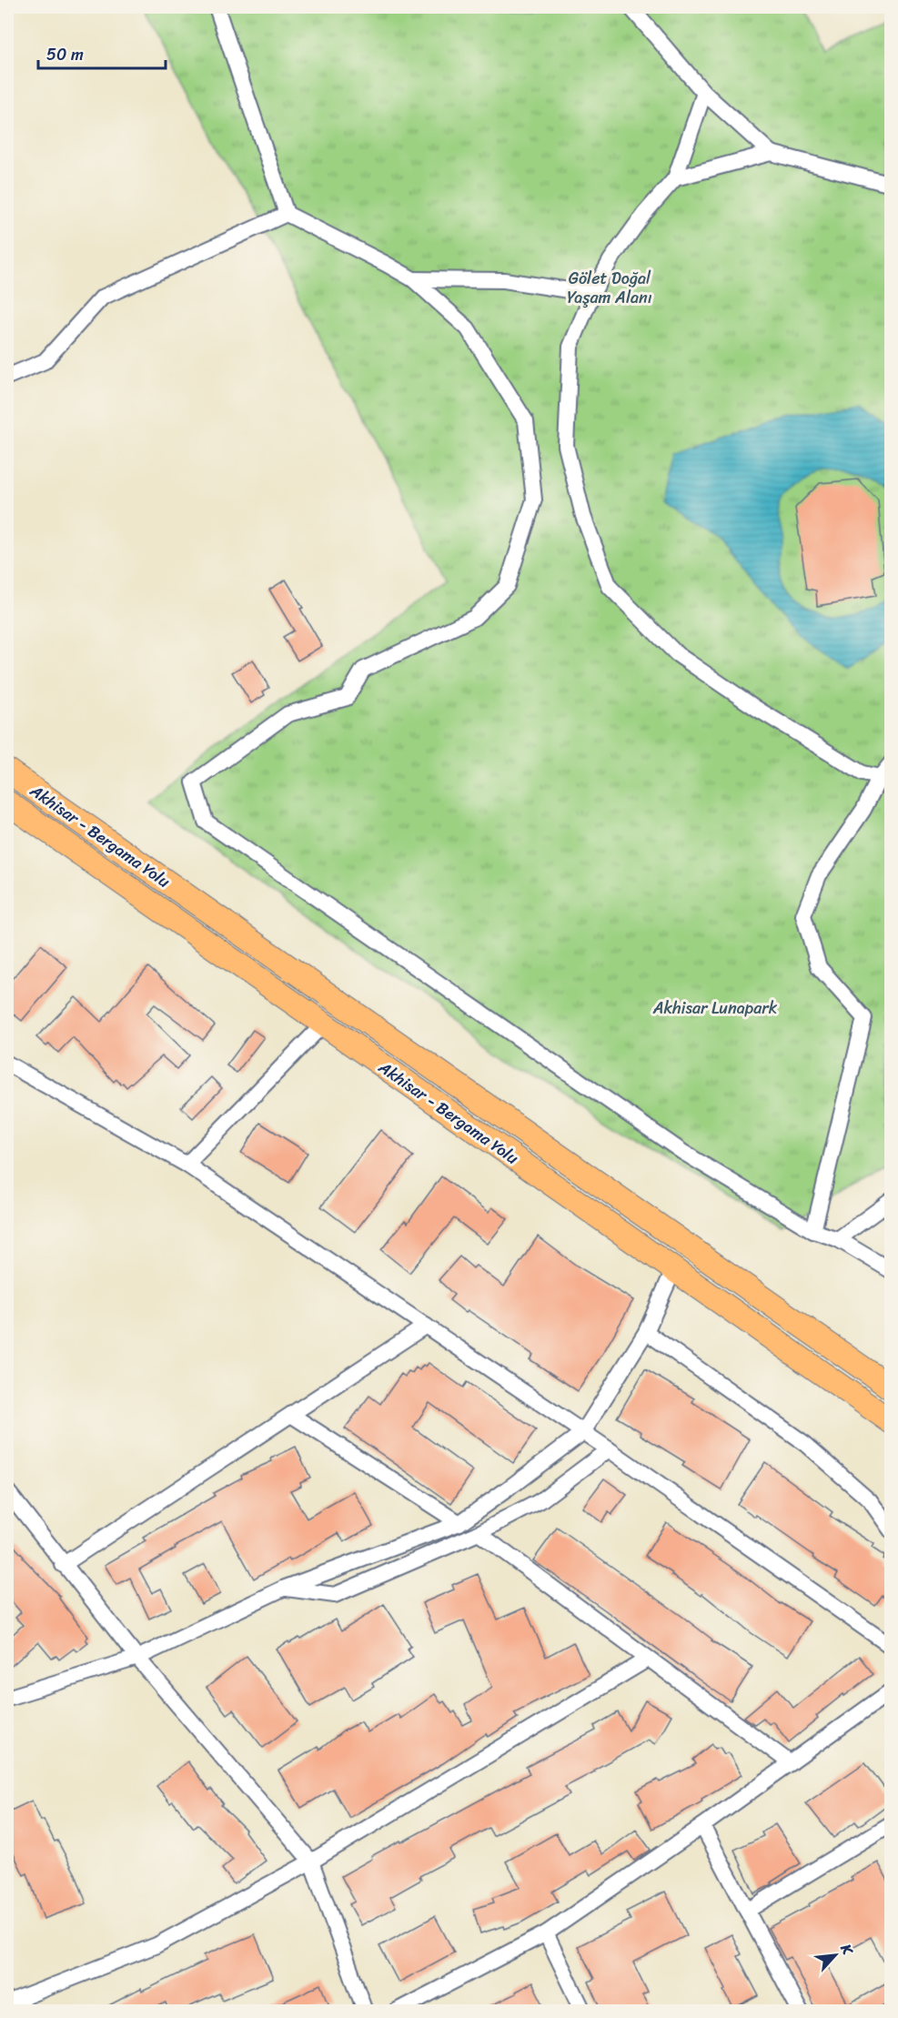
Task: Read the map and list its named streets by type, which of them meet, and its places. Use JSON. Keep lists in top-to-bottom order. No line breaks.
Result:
{"streets":{"main road":["Akhisar - Bergama Yolu"]},"parks":["Gölet Doğal Yaşam Alanı","Akhisar Lunapark"],"scale_bar":"50 m","north":"top right"}
